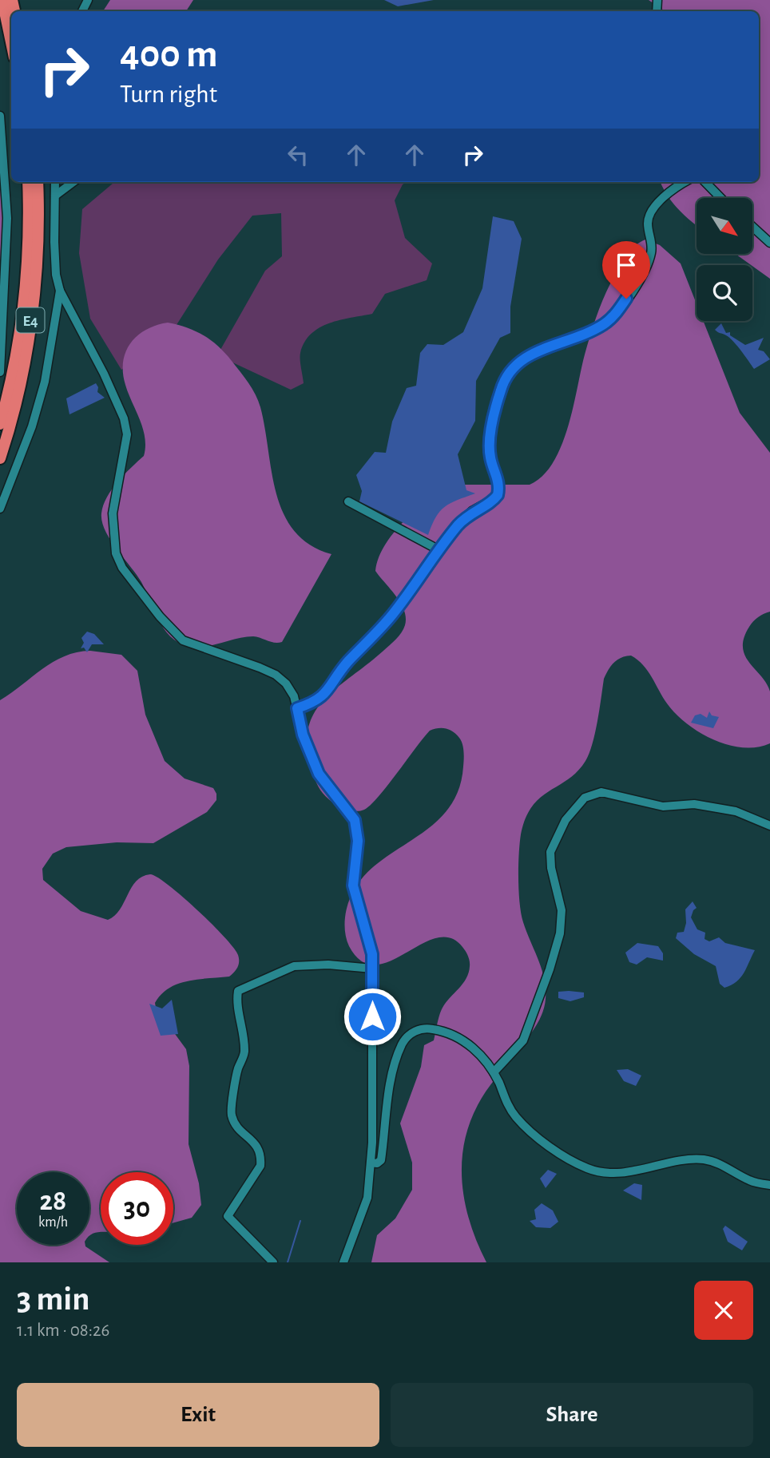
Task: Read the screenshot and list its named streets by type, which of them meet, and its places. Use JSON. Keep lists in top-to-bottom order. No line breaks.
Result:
{"streets":{"highway":["E4"]},"north":"bottom right","page":{"turn":["400 m","Turn right"],"speed":"28 km/h","limit":"30","heading":["3 min","1.1 km · 08:26"],"buttons":["Exit","Share"]}}
